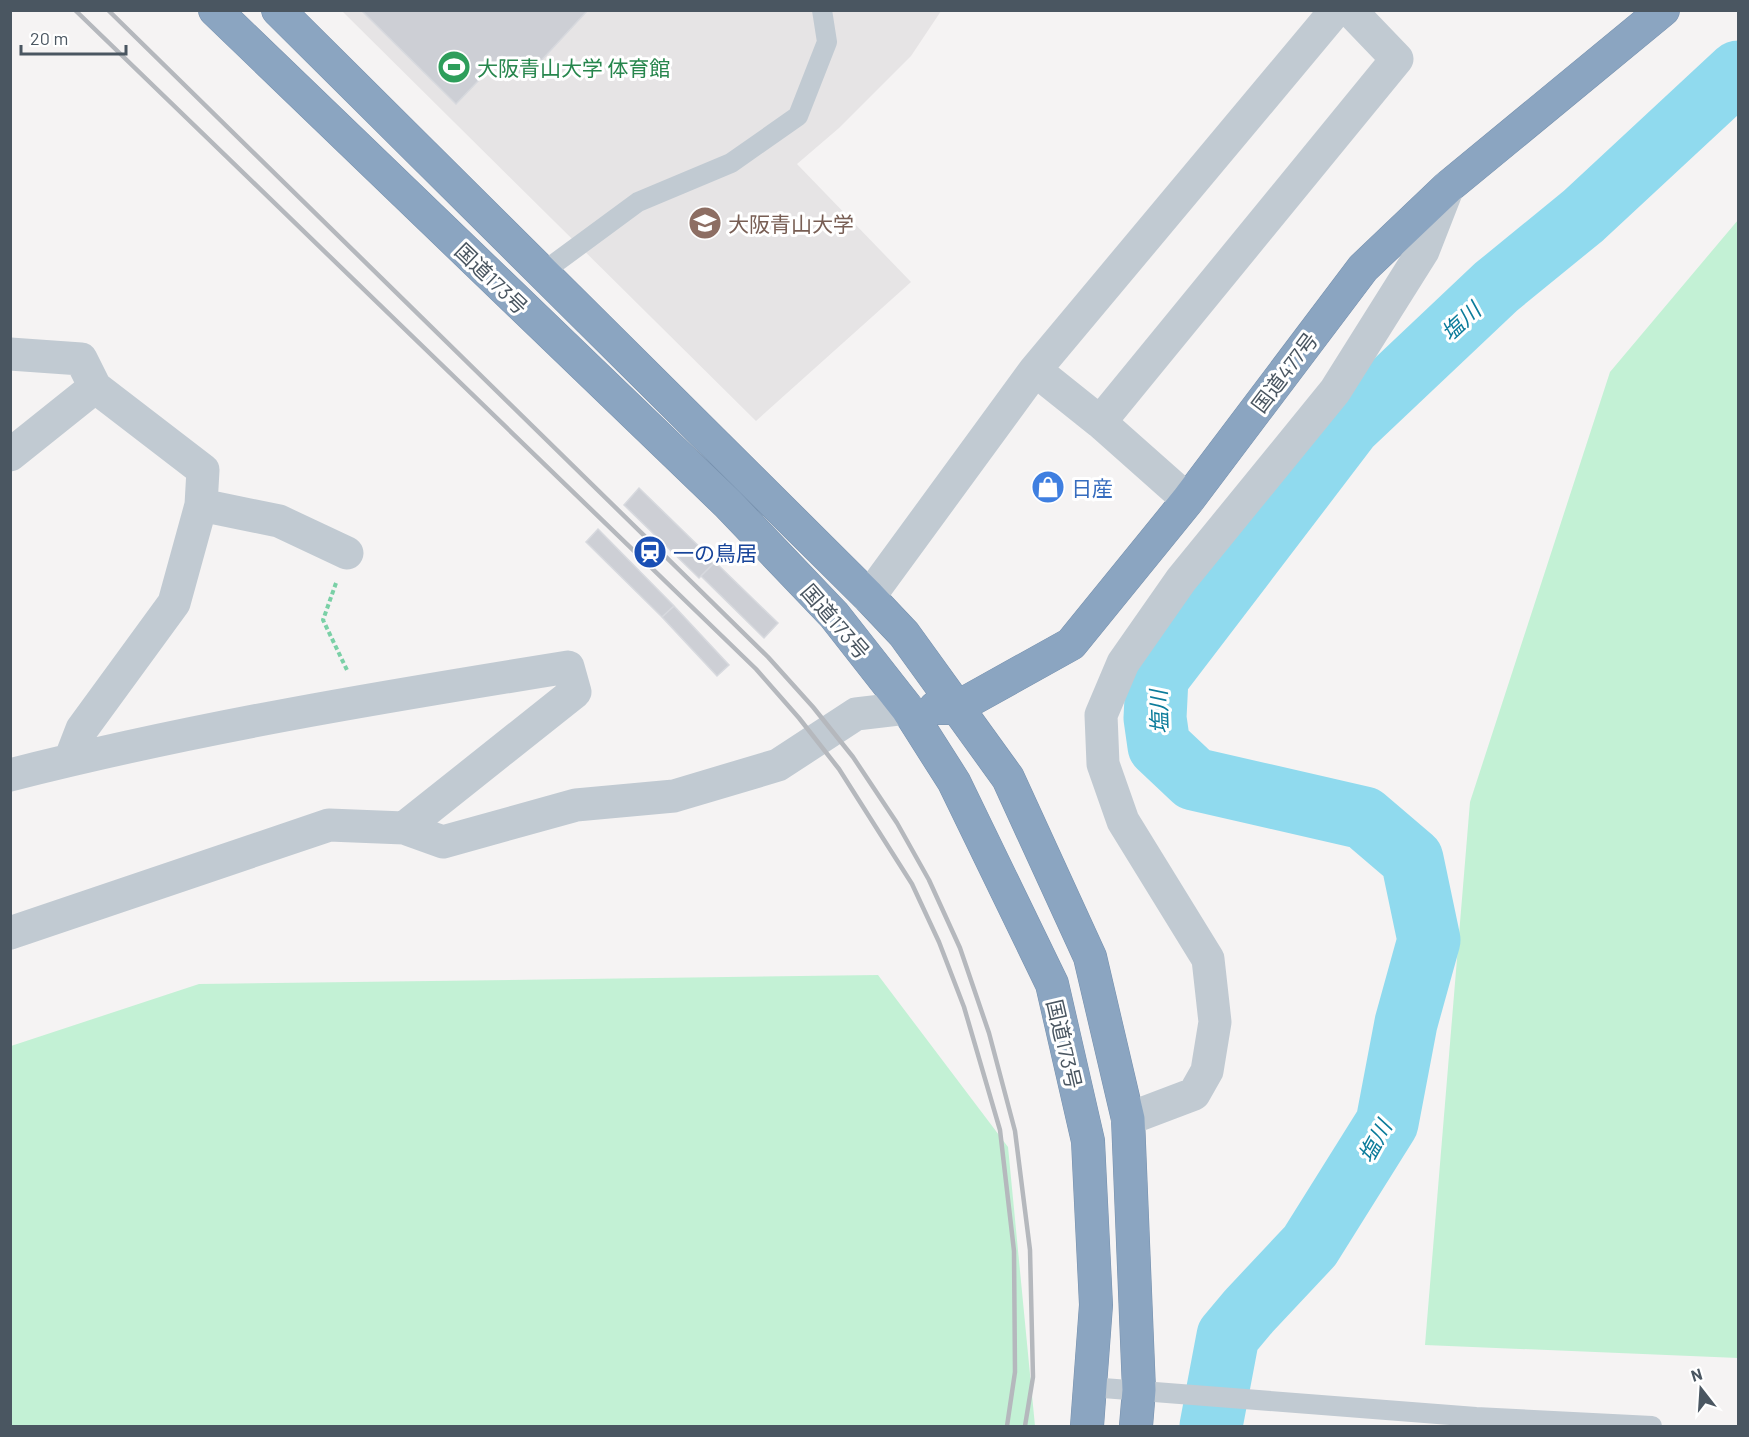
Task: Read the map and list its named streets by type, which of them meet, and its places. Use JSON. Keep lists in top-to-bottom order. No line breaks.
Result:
{"streets":{"highway":["国道173号","国道477号"]},"crossings":[["国道173号","国道477号"]],"water":["塩川"],"places":{"sports":["大阪青山大学 体育館"],"school or university":["大阪青山大学"],"shop":["日産"],"station":["一の鳥居"]},"scale_bar":"20 m","north":"top"}
